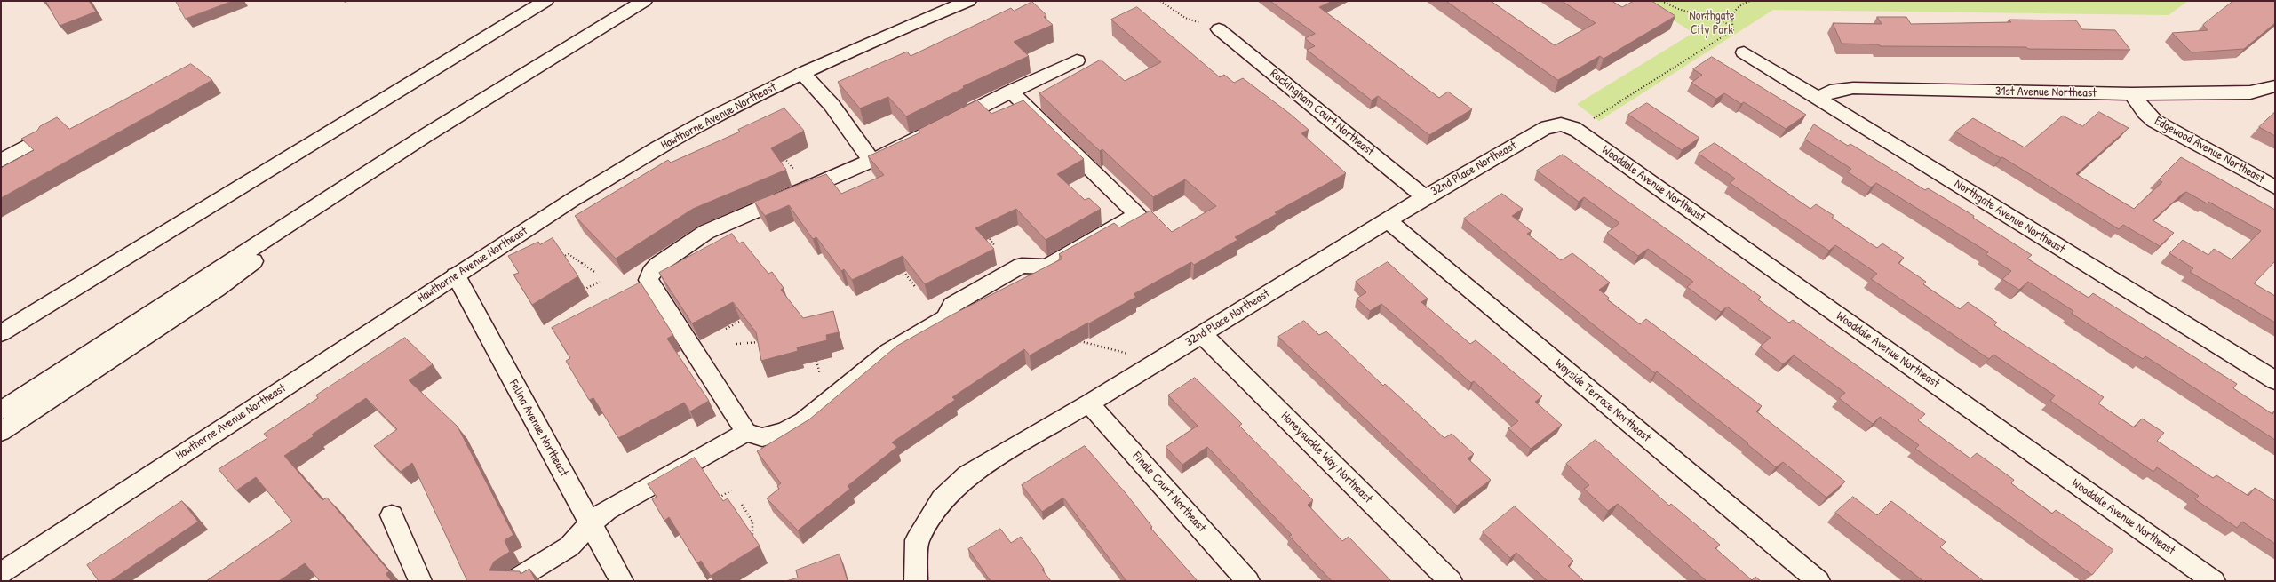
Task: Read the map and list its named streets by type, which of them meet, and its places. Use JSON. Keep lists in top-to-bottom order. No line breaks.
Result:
{"streets":{"main road":["31st Avenue Northeast","Rockingham Court Northeast","Hawthorne Avenue Northeast","Edgewood Avenue Northeast","32nd Place Northeast","Wooddale Avenue Northeast","Northgate Avenue Northeast","Wayside Terrace Northeast","Felina Avenue Northeast","Honeysuckle Way Northeast","Finale Court Northeast"]},"crossings":[["31st Avenue Northeast","Edgewood Avenue Northeast"],["31st Avenue Northeast","Northgate Avenue Northeast"],["Rockingham Court Northeast","32nd Place Northeast"],["Hawthorne Avenue Northeast","Felina Avenue Northeast"],["32nd Place Northeast","Wooddale Avenue Northeast"],["32nd Place Northeast","Wayside Terrace Northeast"],["32nd Place Northeast","Honeysuckle Way Northeast"],["32nd Place Northeast","Finale Court Northeast"]],"parks":["Northgate City Park"]}
